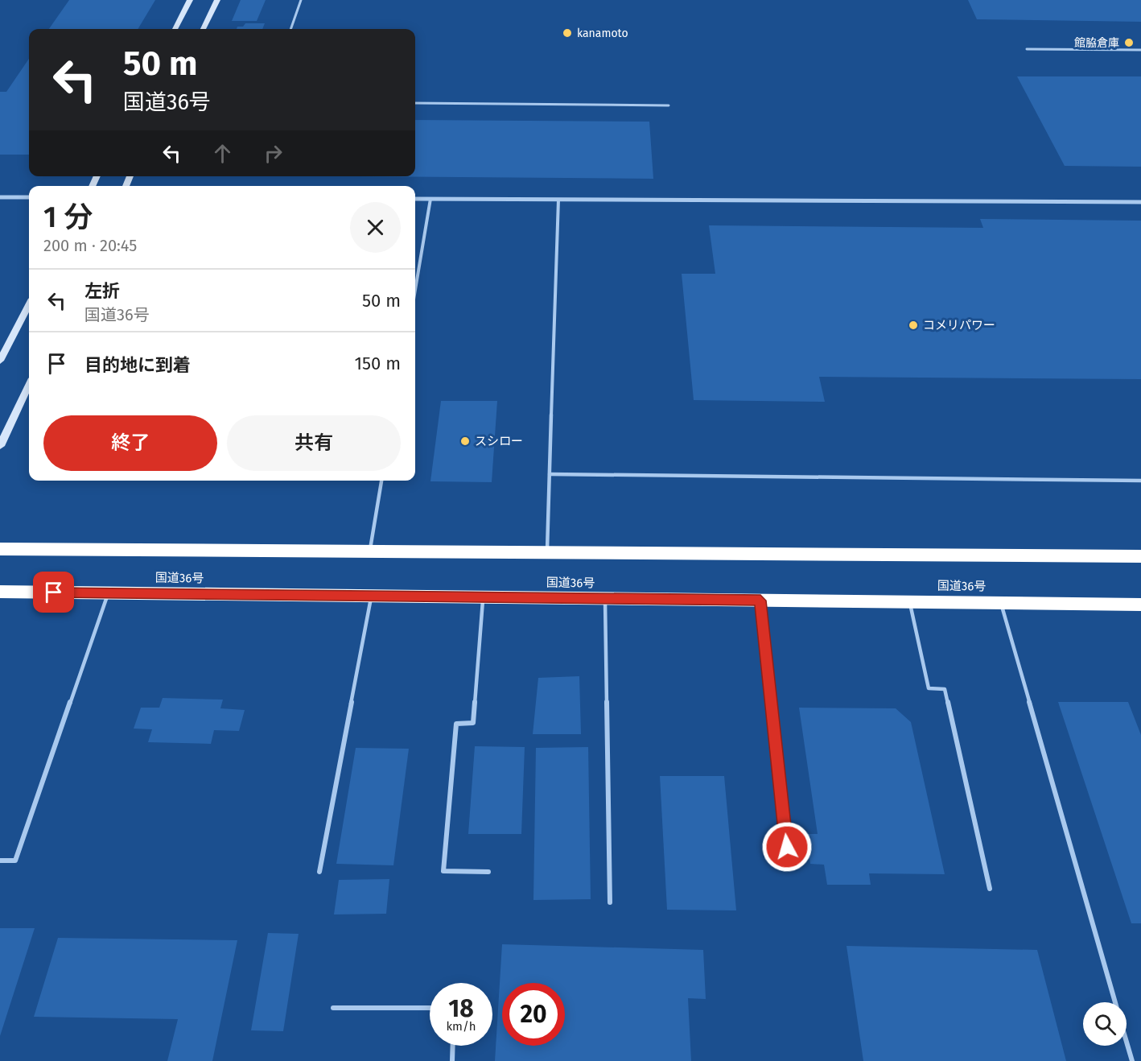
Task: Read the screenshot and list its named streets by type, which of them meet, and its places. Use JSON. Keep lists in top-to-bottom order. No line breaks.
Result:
{"streets":{"highway":["国道36号"]},"places":["kanamoto","館脇倉庫","コメリパワー","スシロー"],"page":{"turn":["50 m","国道36号"],"heading":["1 分","200 m · 20:45"],"list":[{"name":"左折","note":"国道36号","value":"50 m"},{"name":"目的地に到着","value":"150 m"}],"buttons":["終了","共有"],"speed":"18 km/h","limit":"20"}}
